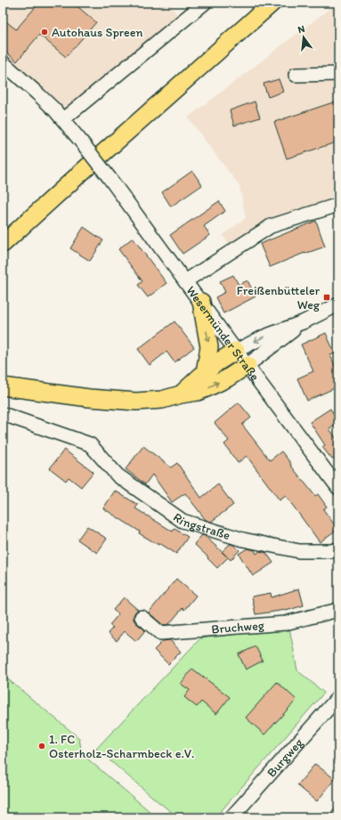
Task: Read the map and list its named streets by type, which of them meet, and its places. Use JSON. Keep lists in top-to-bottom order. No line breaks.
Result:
{"streets":{"street":["Wesermünder Straße","Ringstraße","Bruchweg","Burgweg"]},"places":{"other":["Autohaus Spreen","1. FC Osterholz-Scharmbeck e.V."],"transit":["Freißenbütteler Weg"]},"north":"top"}
